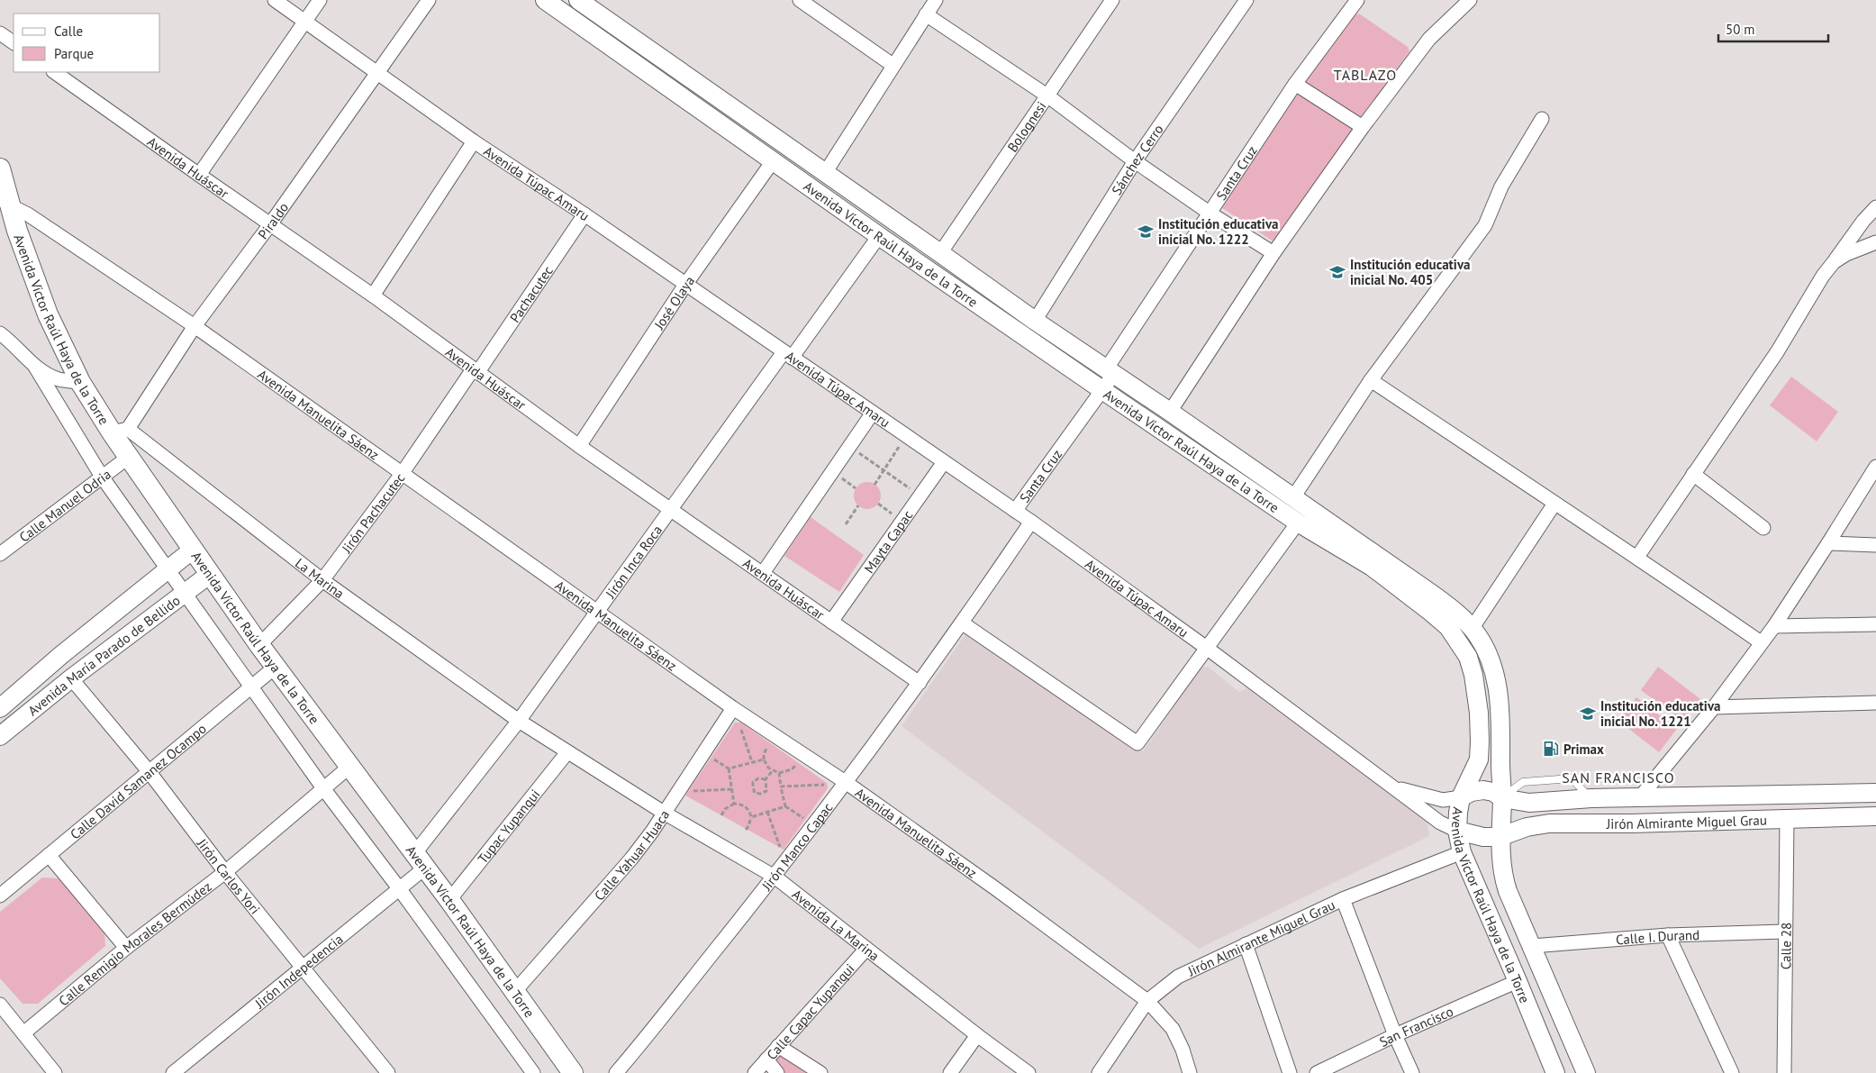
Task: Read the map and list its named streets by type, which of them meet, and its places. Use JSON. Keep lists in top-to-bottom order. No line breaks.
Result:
{"streets":{"main road":["Avenida Víctor Raúl Haya de la Torre","Avenida María Parado de Bellido","Jirón Almirante Miguel Grau"],"street":["Bolognesi","Sánchez Cerro","Avenida Huáscar","Santa Cruz","Avenida Túpac Amaru","Piraldo","Pachacutec","José Olaya","Avenida Manuelita Sáenz","Calle Manuel Odria","Jirón Pachacutec","Mayta Capac","Jirón Inca Roca","La Marina","Calle David Samanez Ocampo","Tupac Yupanqui","Jirón Manco Capac","Calle Yahuar Huaca","Jirón Carlos Yori","Avenida La Marina","Calle I. Durand","Calle Remigio Morales Bermúdez","Calle 28","Jirón Indepedencia","Calle Capac Yupanqui","San Francisco"]},"crossings":[["Bolognesi","Avenida Víctor Raúl Haya de la Torre"],["Sánchez Cerro","Avenida Víctor Raúl Haya de la Torre"],["Avenida Huáscar","Piraldo"],["Avenida Huáscar","Pachacutec"],["Avenida Huáscar","José Olaya"],["Avenida Huáscar","Jirón Pachacutec"],["Avenida Huáscar","Mayta Capac"],["Avenida Huáscar","Jirón Inca Roca"],["Avenida Huáscar","Jirón Manco Capac"],["Santa Cruz","Avenida Túpac Amaru"],["Santa Cruz","Avenida Víctor Raúl Haya de la Torre"],["Avenida Túpac Amaru","Piraldo"],["Avenida Túpac Amaru","Avenida Víctor Raúl Haya de la Torre"],["Avenida Túpac Amaru","Pachacutec"],["Avenida Túpac Amaru","José Olaya"],["Avenida Túpac Amaru","Mayta Capac"],["Avenida Túpac Amaru","Jirón Inca Roca"],["Avenida Túpac Amaru","Jirón Almirante Miguel Grau"],["Avenida Túpac Amaru","Jirón Manco Capac"],["Piraldo","Avenida Víctor Raúl Haya de la Torre"],["Piraldo","Avenida Manuelita Sáenz"],["Piraldo","La Marina"],["Avenida Víctor Raúl Haya de la Torre","José Olaya"],["Avenida Víctor Raúl Haya de la Torre","Avenida Manuelita Sáenz"],["Avenida Víctor Raúl Haya de la Torre","Calle Manuel Odria"],["Avenida Víctor Raúl Haya de la Torre","Jirón Pachacutec"],["Avenida Víctor Raúl Haya de la Torre","Jirón Inca Roca"],["Avenida Víctor Raúl Haya de la Torre","La Marina"],["Avenida Víctor Raúl Haya de la Torre","Avenida María Parado de Bellido"],["Avenida Víctor Raúl Haya de la Torre","Calle David Samanez Ocampo"],["Avenida Víctor Raúl Haya de la Torre","Jirón Almirante Miguel Grau"],["Avenida Víctor Raúl Haya de la Torre","Tupac Yupanqui"],["Avenida Víctor Raúl Haya de la Torre","Calle Yahuar Huaca"],["Avenida Víctor Raúl Haya de la Torre","Calle I. Durand"],["Avenida Víctor Raúl Haya de la Torre","Calle Remigio Morales Bermúdez"],["Avenida Víctor Raúl Haya de la Torre","Jirón Indepedencia"],["Avenida Víctor Raúl Haya de la Torre","San Francisco"],["Pachacutec","Jirón Pachacutec"],["Avenida Manuelita Sáenz","Jirón Pachacutec"],["Avenida Manuelita Sáenz","Jirón Inca Roca"],["Avenida Manuelita Sáenz","Jirón Almirante Miguel Grau"],["Avenida Manuelita Sáenz","Jirón Manco Capac"],["Avenida Manuelita Sáenz","Calle Yahuar Huaca"],["Jirón Pachacutec","La Marina"],["Jirón Inca Roca","La Marina"],["Jirón Inca Roca","Avenida La Marina"],["Jirón Inca Roca","Jirón Indepedencia"],["La Marina","Avenida La Marina"],["Avenida María Parado de Bellido","Jirón Carlos Yori"],["Calle David Samanez Ocampo","Jirón Carlos Yori"],["Jirón Almirante Miguel Grau","Calle 28"],["Tupac Yupanqui","Avenida La Marina"],["Jirón Manco Capac","Avenida La Marina"],["Calle Yahuar Huaca","Avenida La Marina"],["Jirón Carlos Yori","Calle Remigio Morales Bermúdez"],["Jirón Carlos Yori","Jirón Indepedencia"],["Avenida La Marina","Calle Capac Yupanqui"],["Calle I. Durand","Calle 28"]],"districts":["TABLAZO","SAN FRANCISCO"],"places":{"school or university":["Institución educativa inicial No. 1222","Institución educativa inicial No. 405","Institución educativa inicial No. 1221"],"fuel station":["Primax"]},"legend":["Calle","Parque"],"scale_bar":"50 m"}
